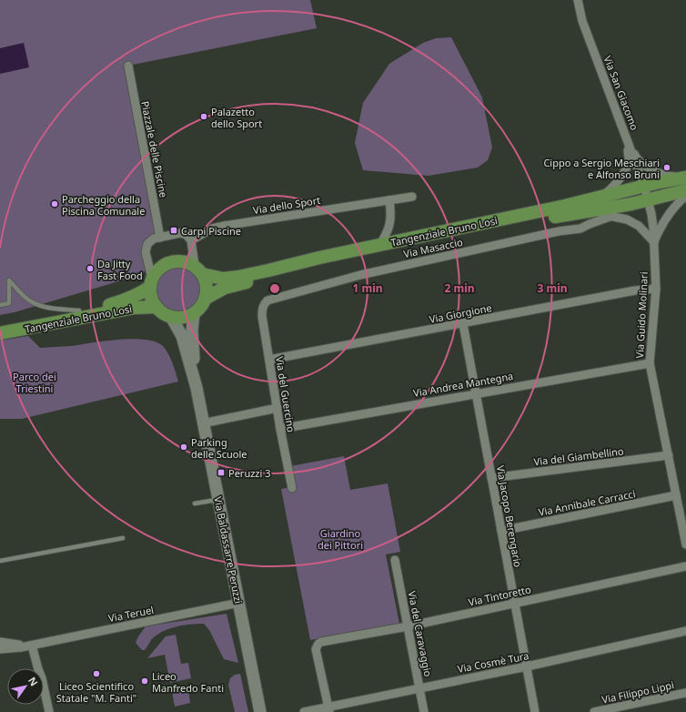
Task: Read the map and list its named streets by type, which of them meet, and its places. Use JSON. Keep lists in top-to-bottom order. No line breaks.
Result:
{"streets":{"main road":["Tangenziale Bruno Losi"],"street":["Via San Giacomo","Piazzale delle Piscine","Via dello Sport","Via Masaccio","Via Giorgione","Via Guido Molinari","Via Andrea Mantegna","Via del Guercino","Via del Giambellino","Via Annibale Carracci","Via Jacopo Berengario","Via Baldassarre Peruzzi","Via Tintoretto","Via Teruel","Via del Caravaggio","Via Cosmè Tura","Via Filippo Lippi"]},"crossings":[["Via San Giacomo","Tangenziale Bruno Losi"],["Via San Giacomo","Via Guido Molinari"],["Tangenziale Bruno Losi","Via Guido Molinari"],["Tangenziale Bruno Losi","Via Baldassarre Peruzzi"],["Via Masaccio","Via del Guercino"],["Via Giorgione","Via Guido Molinari"],["Via Giorgione","Via del Guercino"],["Via Giorgione","Via Jacopo Berengario"],["Via Guido Molinari","Via Andrea Mantegna"],["Via Guido Molinari","Via del Giambellino"],["Via Guido Molinari","Via Annibale Carracci"],["Via Andrea Mantegna","Via del Guercino"],["Via Andrea Mantegna","Via Jacopo Berengario"],["Via del Giambellino","Via Jacopo Berengario"],["Via Annibale Carracci","Via Jacopo Berengario"],["Via Jacopo Berengario","Via Tintoretto"],["Via Jacopo Berengario","Via Cosmè Tura"],["Via Baldassarre Peruzzi","Via Teruel"],["Via Tintoretto","Via del Caravaggio"],["Via Tintoretto","Via Cosmè Tura"],["Via del Caravaggio","Via Cosmè Tura"]],"parks":["Parco dei Triestini","Giardino dei Pittori"],"places":{"other":["Palazetto dello Sport","Cippo a Sergio Meschiari e Alfonso Bruni","Parcheggio della Piscina Comunale","Da Jitty Fast Food","Parking delle Scuole","Liceo Scientifico Statale \"M. Fanti\"","Liceo Manfredo Fanti"],"transit":["Carpi Piscine","Peruzzi 3"]},"north":"top right","rings":["1 min","2 min","3 min"]}
